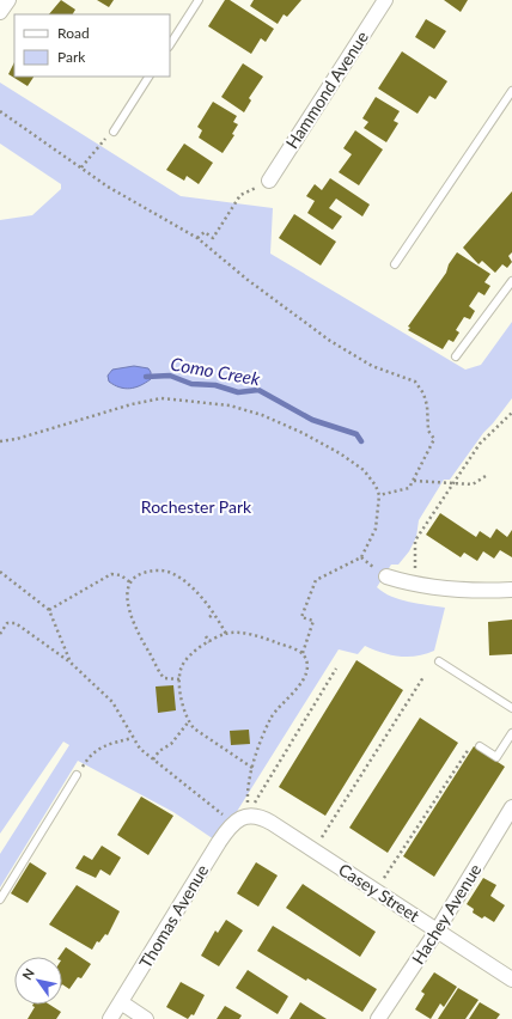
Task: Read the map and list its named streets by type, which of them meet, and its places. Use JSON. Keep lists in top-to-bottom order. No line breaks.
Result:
{"streets":{"street":["Hammond Avenue","Casey Street","Hachey Avenue","Thomas Avenue"]},"crossings":[["Casey Street","Hachey Avenue"],["Casey Street","Thomas Avenue"]],"water":["Como Creek"],"parks":["Rochester Park"],"legend":["Road","Park"],"north":"top left"}
